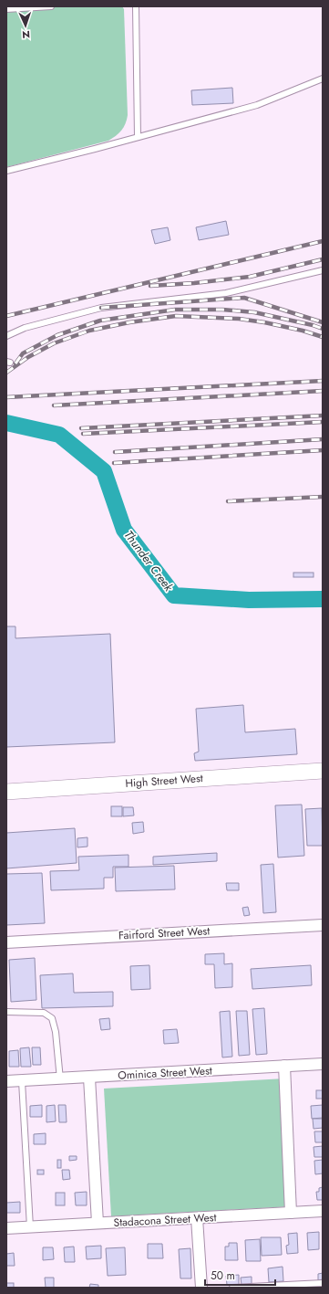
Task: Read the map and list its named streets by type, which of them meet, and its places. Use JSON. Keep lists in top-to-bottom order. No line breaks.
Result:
{"streets":{"main road":["High Street West"],"street":["Fairford Street West","Ominica Street West","Stadacona Street West"]},"water":["Thunder Creek"],"scale_bar":"50 m","north":"bottom"}
